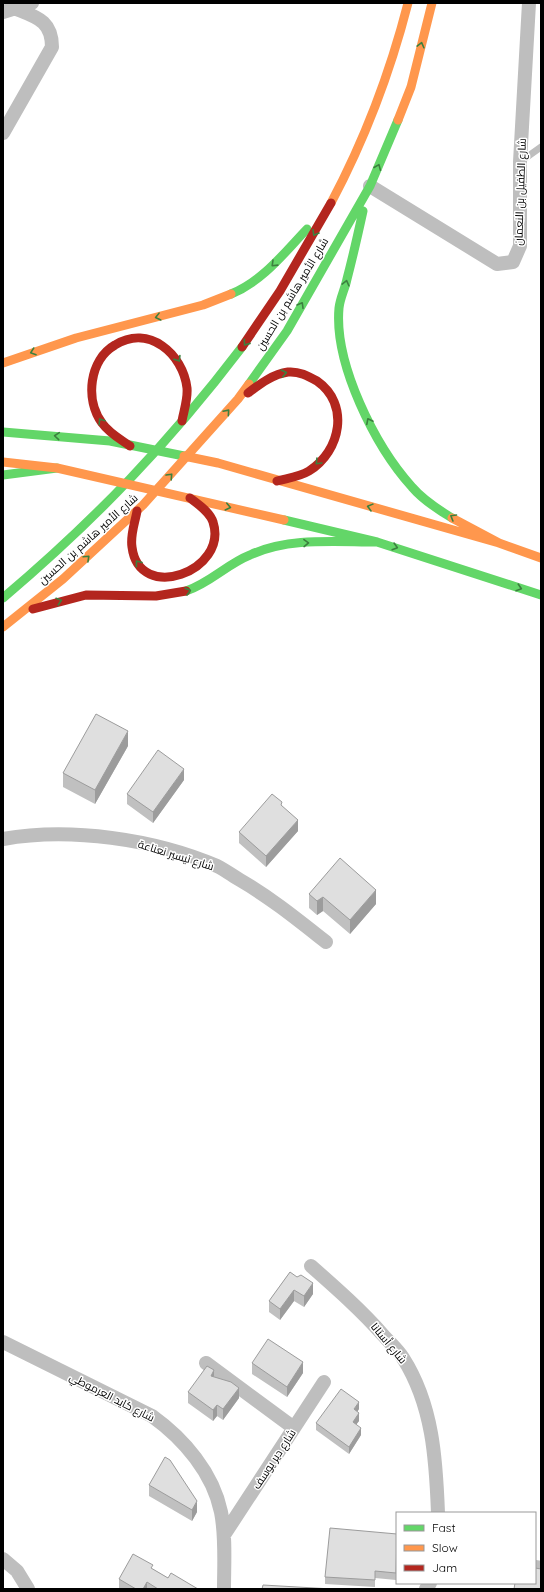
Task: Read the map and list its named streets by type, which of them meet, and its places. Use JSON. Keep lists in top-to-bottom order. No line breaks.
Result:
{"streets":{"main road":["شارع الأمير هاشم بن الحسين"],"street":["شارع الطفيل بن النعمان","شارع تيسير نعناعة","شارع أستانا","شارع كايد العرموطي","شارع دير يوسف"]},"crossings":[["شارع الطفيل بن النعمان","شارع الأمير هاشم بن الحسين"],["شارع كايد العرموطي","شارع دير يوسف"]],"legend":["Fast","Slow","Jam"]}
